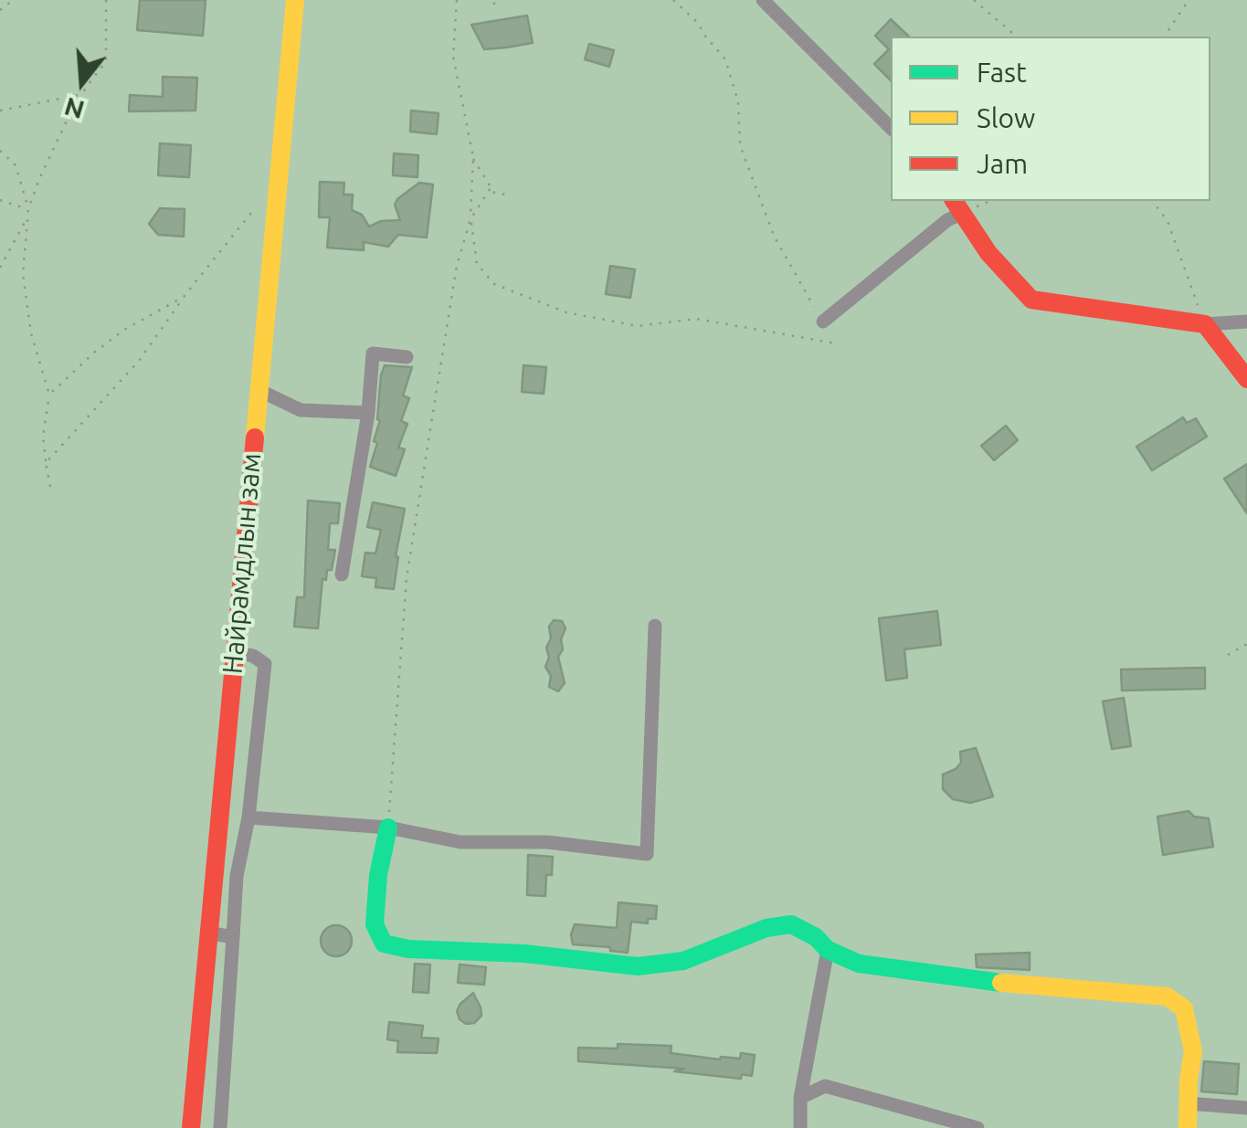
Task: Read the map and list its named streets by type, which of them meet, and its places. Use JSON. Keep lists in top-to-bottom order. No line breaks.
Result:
{"streets":{"street":["Найрамдлын зам"]},"legend":["Fast","Slow","Jam"],"north":"bottom"}
